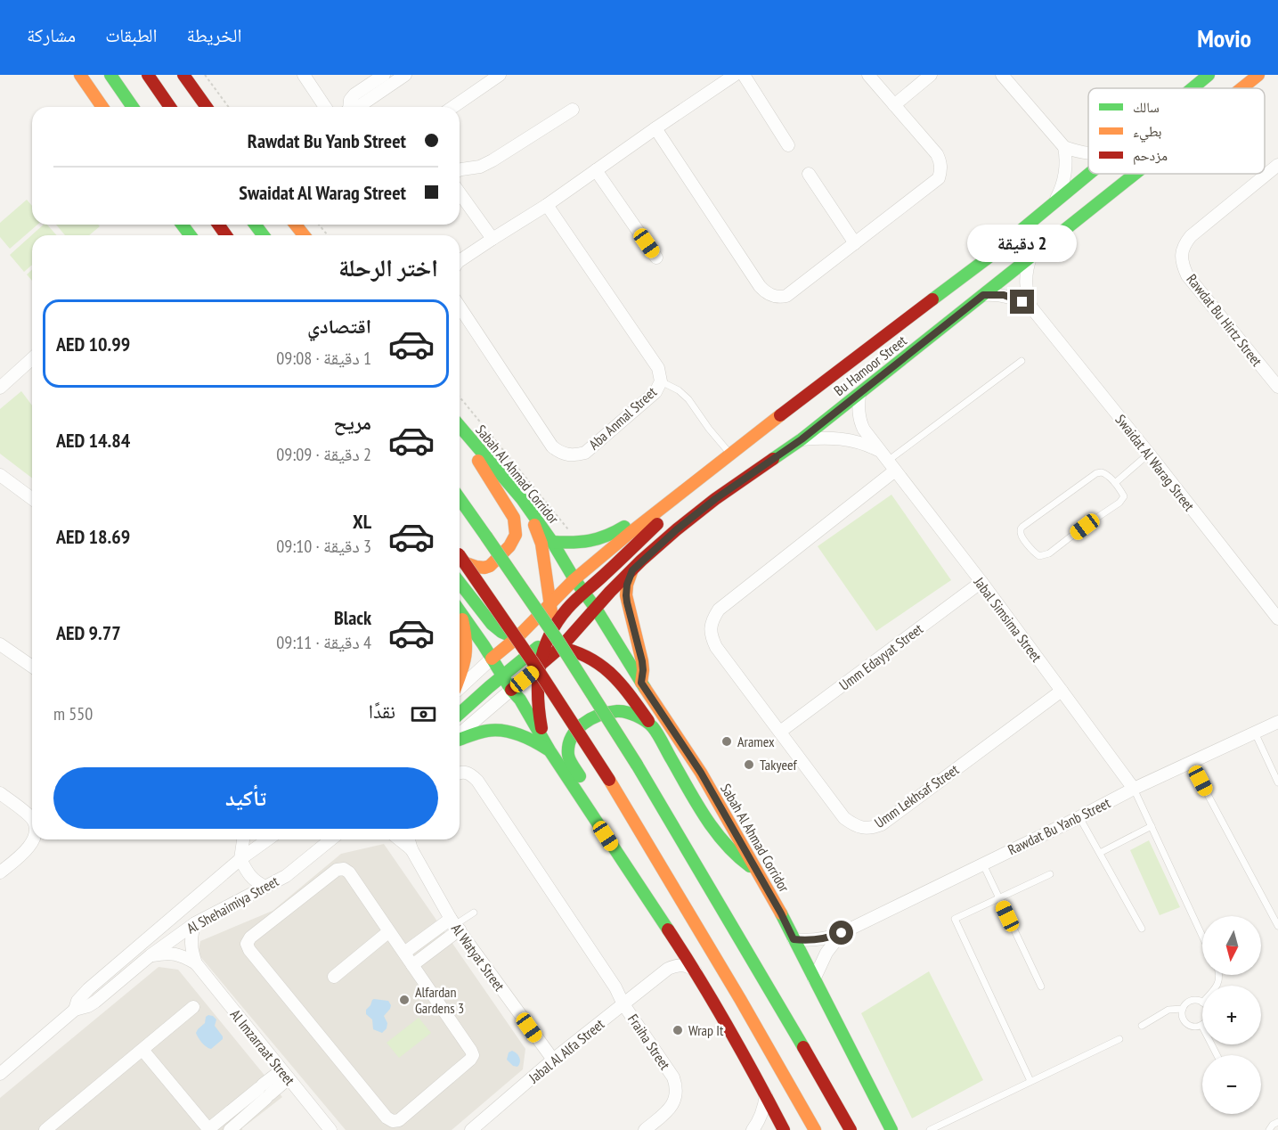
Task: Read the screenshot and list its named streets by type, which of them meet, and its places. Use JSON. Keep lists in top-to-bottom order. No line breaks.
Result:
{"streets":{"main road":["Bu Hamoor Street","Sabah Al Ahmad Corridor"],"street":["Rawdat Bu Hirtz Street","Aba Anmal Street","Swaidat Al Warag Street","Jabal Simsima Street","Umm Edayyat Street","Umm Lekhsaf Street","Rawdat Bu Yanb Street","Al Shehaimiya Street","Al Watyat Street","Fraiha Street","Al Imzarraat Street","Jabal Al Alfa Street"]},"crossings":[["Bu Hamoor Street","Swaidat Al Warag Street"],["Bu Hamoor Street","Sabah Al Ahmad Corridor"],["Bu Hamoor Street","Jabal Simsima Street"],["Sabah Al Ahmad Corridor","Rawdat Bu Yanb Street"],["Jabal Simsima Street","Umm Edayyat Street"],["Jabal Simsima Street","Umm Lekhsaf Street"],["Jabal Simsima Street","Rawdat Bu Yanb Street"],["Umm Edayyat Street","Umm Lekhsaf Street"],["Al Shehaimiya Street","Al Imzarraat Street"],["Al Watyat Street","Jabal Al Alfa Street"],["Fraiha Street","Jabal Al Alfa Street"]],"places":["Aramex","Takyeef","Alfardan Gardens 3","Wrap It"],"legend":["سالك","بطيء","مزدحم"],"north":"bottom","page":{"header":"Movio","nav":["الخريطة","الطبقات","مشاركة"],"banner":["Rawdat Bu Yanb Street","Swaidat Al Warag Street"],"bubble":"2 دقيقة","heading":"اختر الرحلة","list":[{"name":"اقتصادي","note":"1 دقيقة · 09:08","value":"AED 10.99"},{"name":"مريح","note":"2 دقيقة · 09:09","value":"AED 14.84"},{"name":"XL","note":"3 دقيقة · 09:10","value":"AED 18.69"},{"name":"Black","note":"4 دقيقة · 09:11","value":"AED 9.77"}],"pay":["نقدًا","550 m"],"buttons":"تأكيد","map_buttons":["+","−"]}}
